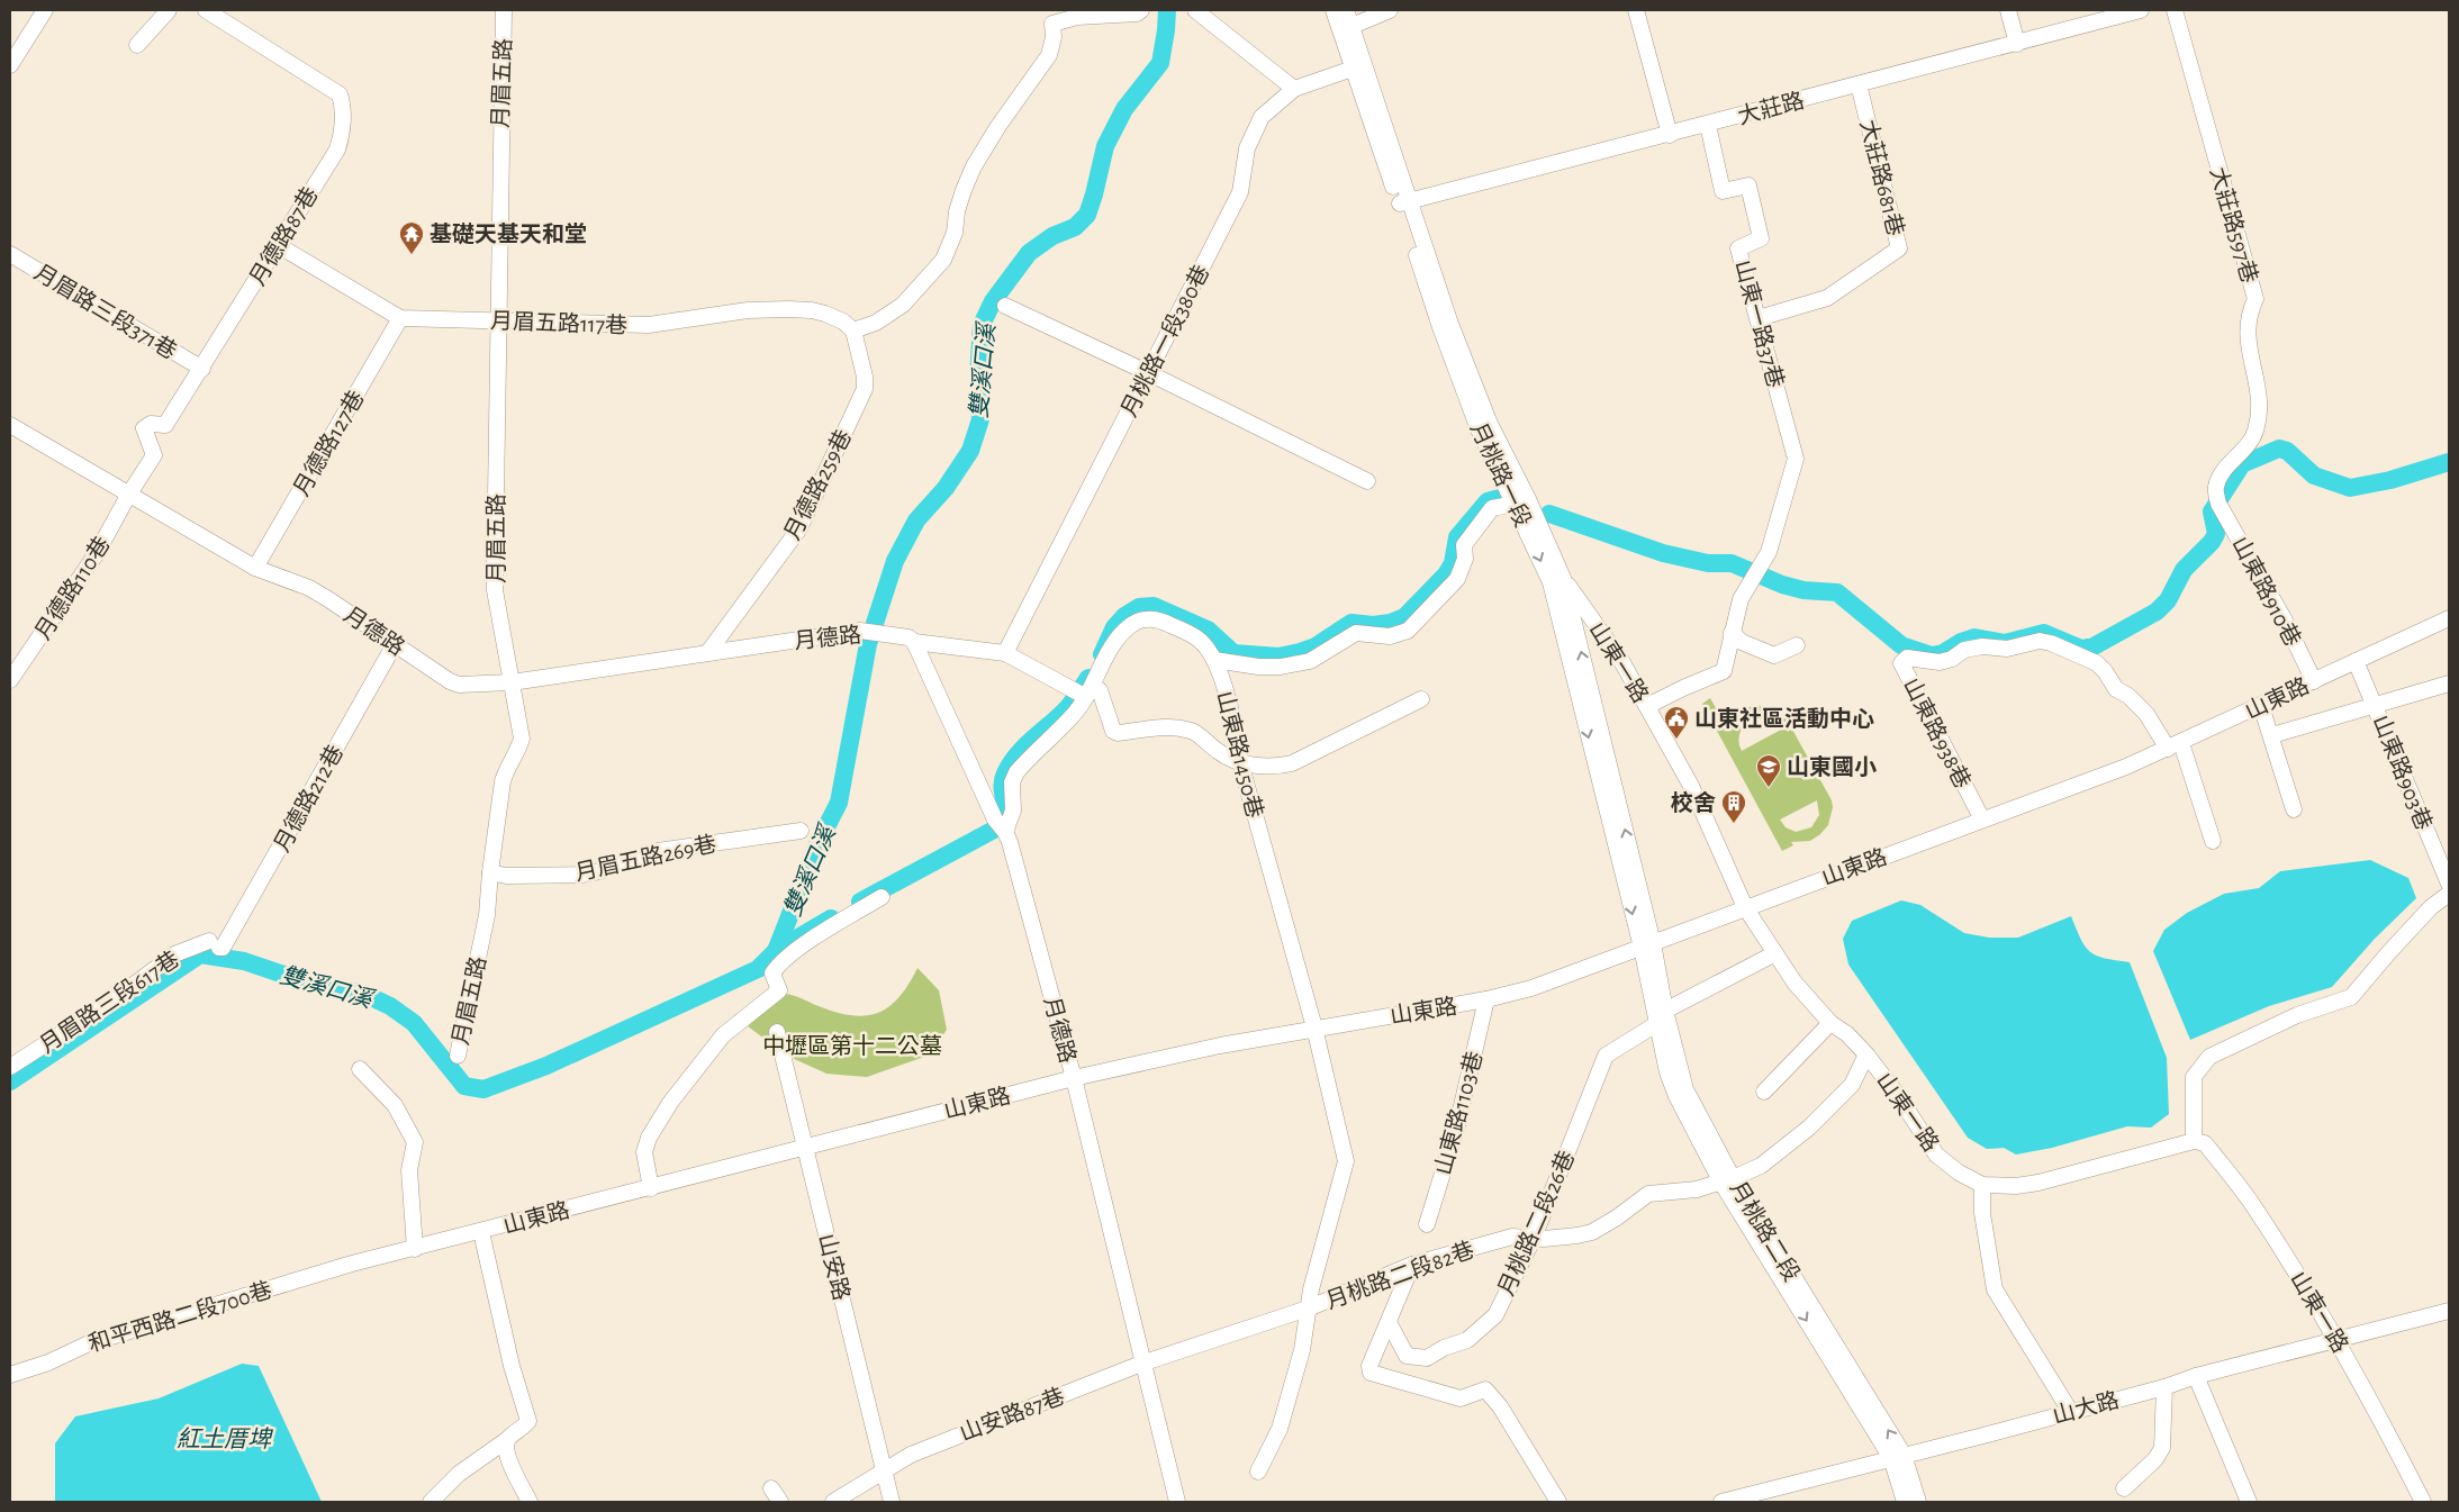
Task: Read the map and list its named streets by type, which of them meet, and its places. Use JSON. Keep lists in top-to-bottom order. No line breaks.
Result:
{"streets":{"street":["月眉五路","大莊路","大莊路681巷","大莊路597巷","月德路87巷","月眉路三段371巷","月眉五路117巷","山東一路37巷","月桃路一段380巷","月德路127巷","月桃路一段","月德路259巷","月德路110巷","山東路910巷","月德路","山東一路","山東路","山東路938巷","山東路1450巷","山東路903巷","月德路212巷","月眉五路269巷","月眉路三段617巷","山東路1103巷","月桃路二段26巷","月桃路二段","山安路","月桃路二段82巷","和平西路二段700巷","山大路","山安路87巷"]},"crossings":[["月眉五路","月眉五路117巷"],["月眉五路","月德路"],["月眉五路","月眉五路269巷"],["大莊路","大莊路681巷"],["大莊路","山東一路37巷"],["大莊路","月桃路一段"],["大莊路681巷","山東一路37巷"],["大莊路597巷","山東路910巷"],["月德路87巷","月眉路三段371巷"],["月德路87巷","月眉五路117巷"],["月德路87巷","月德路110巷"],["月德路87巷","月德路"],["月眉五路117巷","月德路127巷"],["月眉五路117巷","月德路259巷"],["月桃路一段380巷","月桃路一段"],["月德路127巷","月德路"],["月桃路一段","山東一路"],["月桃路一段","山東路"],["月桃路一段","月桃路二段"],["月德路259巷","月德路"],["月德路110巷","月德路"],["山東路910巷","山東路"],["月德路","山東路"],["月德路","月德路212巷"],["月德路","月桃路二段82巷"],["月德路","山安路87巷"],["山東一路","山東路"],["山東一路","月桃路二段26巷"],["山東一路","月桃路二段82巷"],["山東一路","山大路"],["山東路","山東路938巷"],["山東路","山東路1450巷"],["山東路","山東路903巷"],["山東路","山東路1103巷"],["山東路","月桃路二段"],["山東路","山安路"],["山東路","和平西路二段700巷"],["山東路1450巷","月桃路二段82巷"],["月德路212巷","月眉路三段617巷"],["月桃路二段26巷","月桃路二段"],["月桃路二段26巷","月桃路二段82巷"],["月桃路二段","月桃路二段82巷"],["月桃路二段","山大路"],["山安路","山安路87巷"],["月桃路二段82巷","山安路87巷"]],"water":["雙溪口溪","紅土厝埤"],"parks":["中壢區第十二公墓"],"places":{"temple":["基礎天基天和堂"],"public building":["山東社區活動中心"],"school or university":["山東國小"],"building":["校舍"]}}
